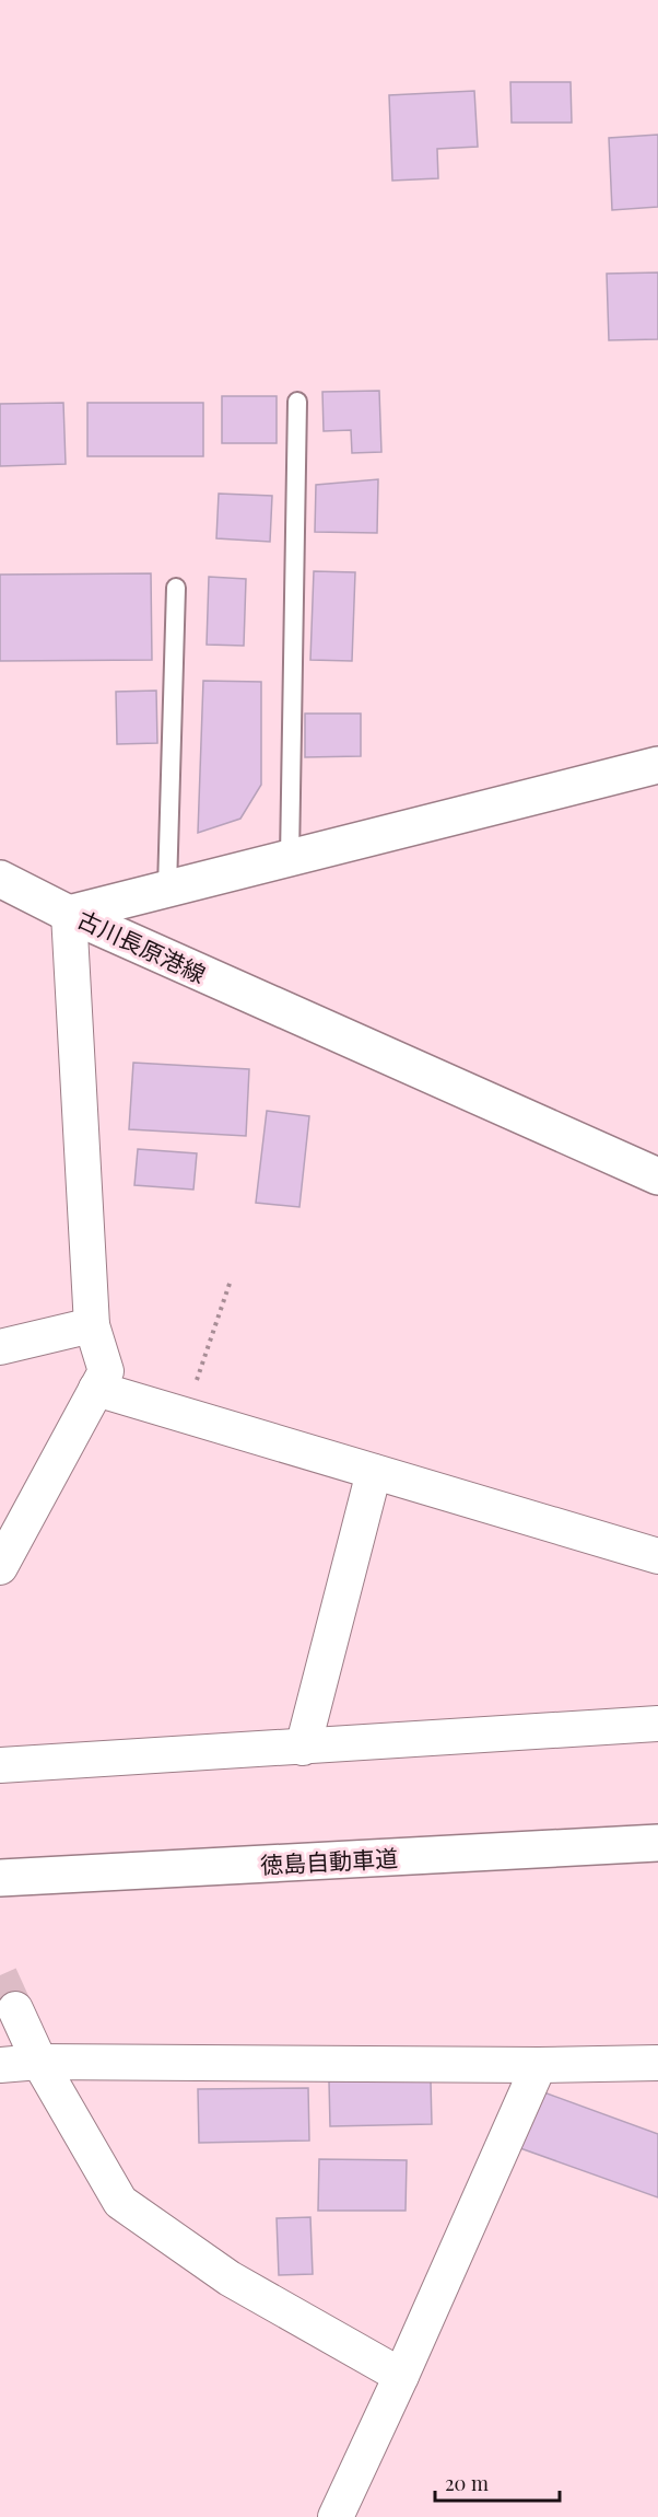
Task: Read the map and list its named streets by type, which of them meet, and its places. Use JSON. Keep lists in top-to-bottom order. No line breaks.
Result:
{"streets":{"main road":["古川長原港線","徳島自動車道"]},"scale_bar":"20 m"}
